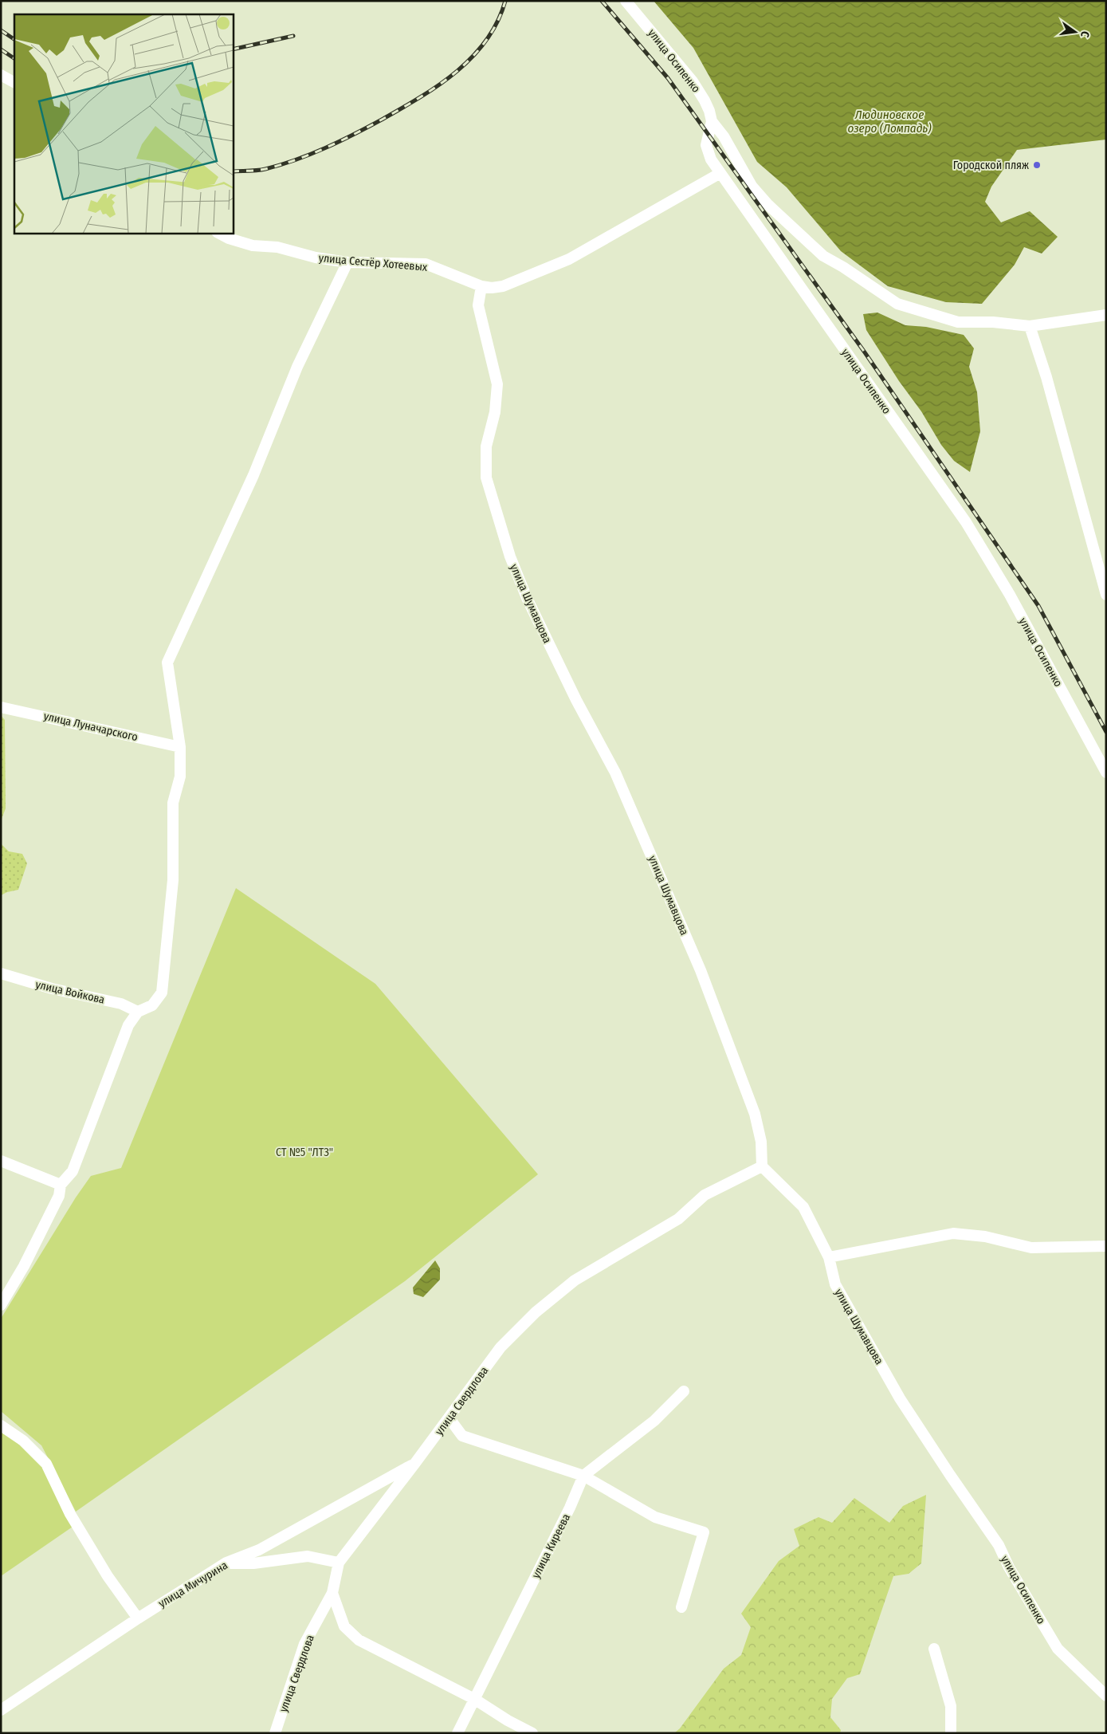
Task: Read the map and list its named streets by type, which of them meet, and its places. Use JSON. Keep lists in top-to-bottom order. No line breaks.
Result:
{"streets":{"street":["улица Осипенко","улица Сестёр Хотеевых","улица Шумавцова","улица Луначарского","улица Войкова","улица Свердлова","улица Киреева","улица Мичурина"]},"crossings":[["улица Осипенко","улица Шумавцова"],["улица Сестёр Хотеевых","улица Шумавцова"],["улица Шумавцова","улица Свердлова"],["улица Свердлова","улица Мичурина"]],"water":["Людиновское озеро (Ломпадь)"],"parks":["СТ №5 \"ЛТЗ\""],"places":["Городской пляж"],"north":"right"}
